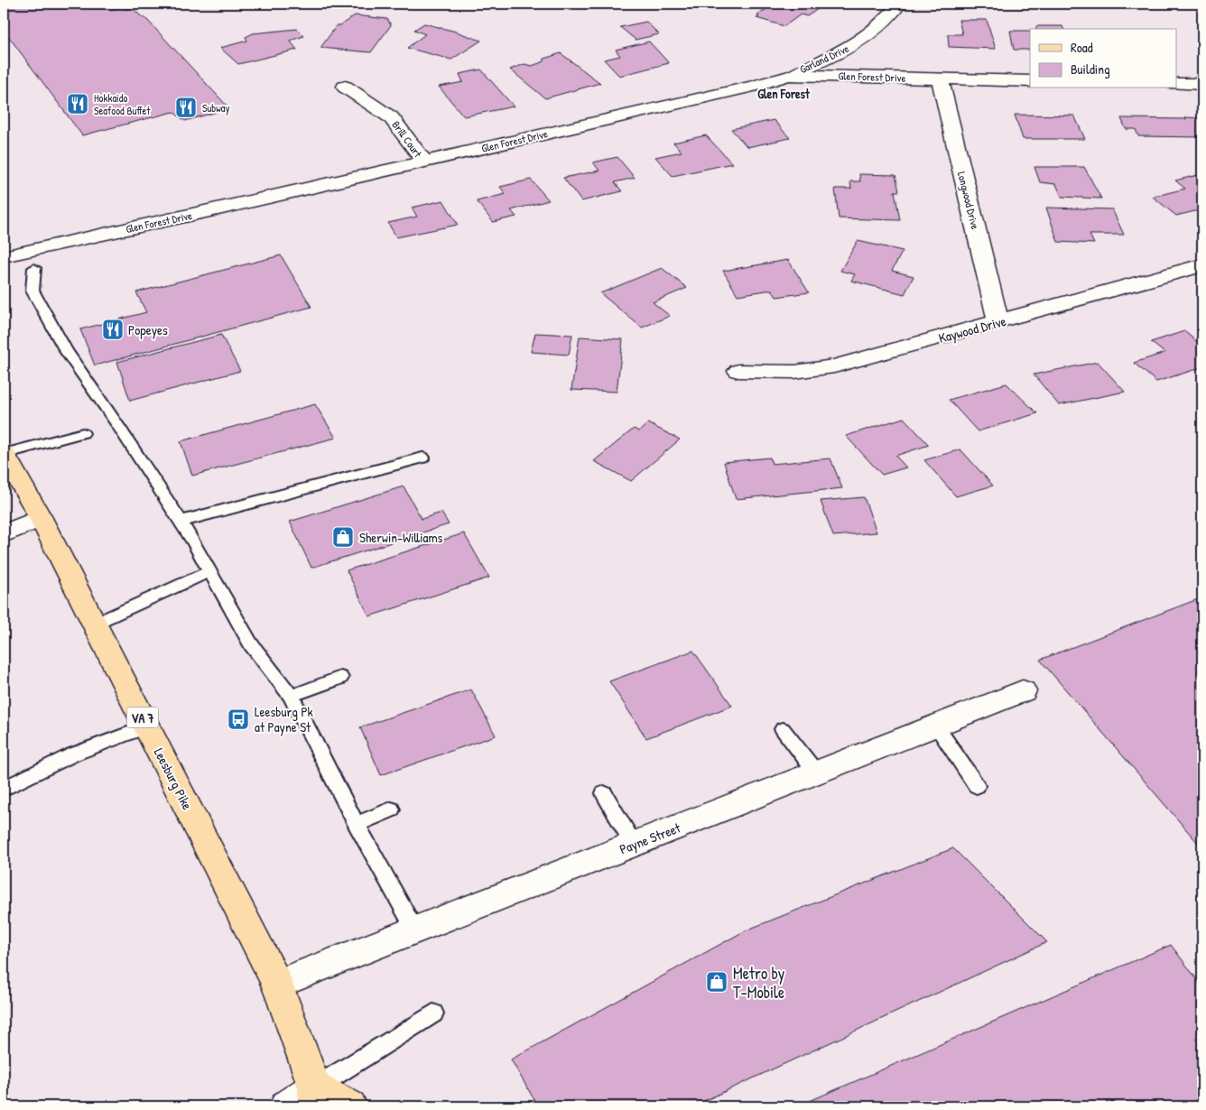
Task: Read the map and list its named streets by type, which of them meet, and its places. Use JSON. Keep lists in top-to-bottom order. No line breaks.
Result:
{"streets":{"main road":["VA 7","Leesburg Pike"],"street":["Garland Drive","Glen Forest Drive","Brill Court","Longwood Drive","Kaywood Drive","Payne Street"]},"crossings":[["Garland Drive","Glen Forest Drive"],["Glen Forest Drive","Brill Court"],["Glen Forest Drive","Longwood Drive"],["Longwood Drive","Kaywood Drive"],["Leesburg Pike","Payne Street"]],"districts":["Glen Forest"],"places":{"restaurant":["Hokkaido Seafood Buffet","Subway","Popeyes"],"shop":["Sherwin-Williams","Metro by T-Mobile"],"bus stop":["Leesburg Pk at Payne St"]},"legend":["Road","Building"]}
